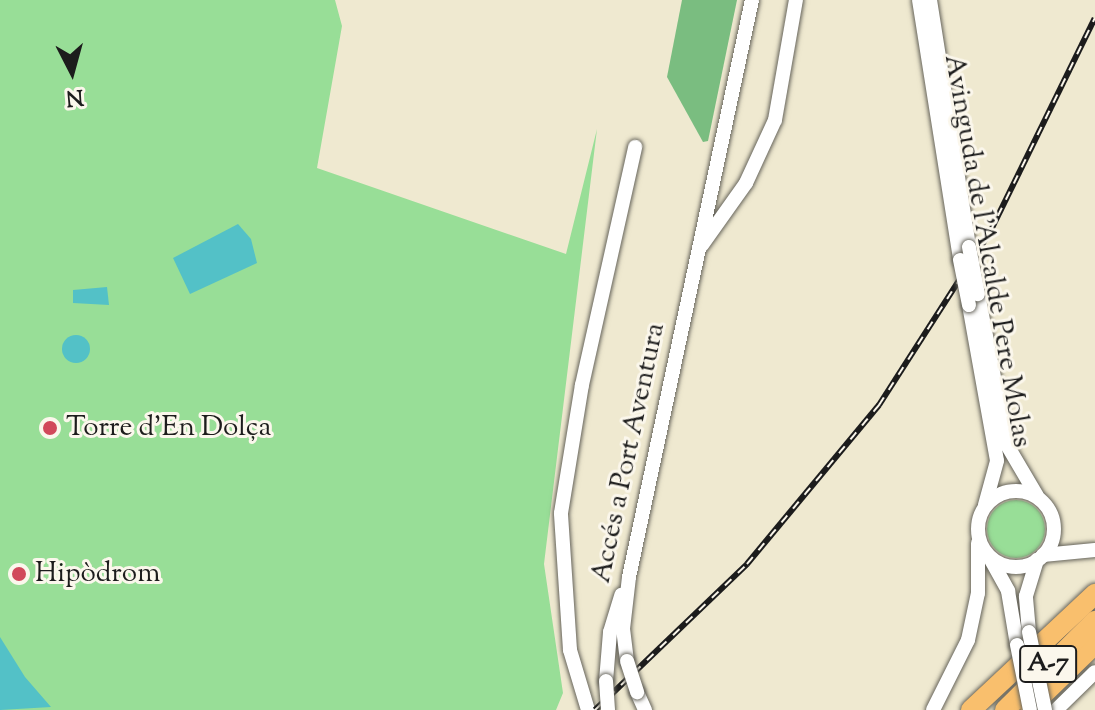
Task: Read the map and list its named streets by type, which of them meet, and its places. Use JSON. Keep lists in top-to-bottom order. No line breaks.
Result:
{"streets":{"highway":["A-7"],"street":["Avinguda de l'Alcalde Pere Molas","Accés a Port Aventura"]},"places":["Torre d'En Dolça","Hipòdrom"],"north":"bottom"}
